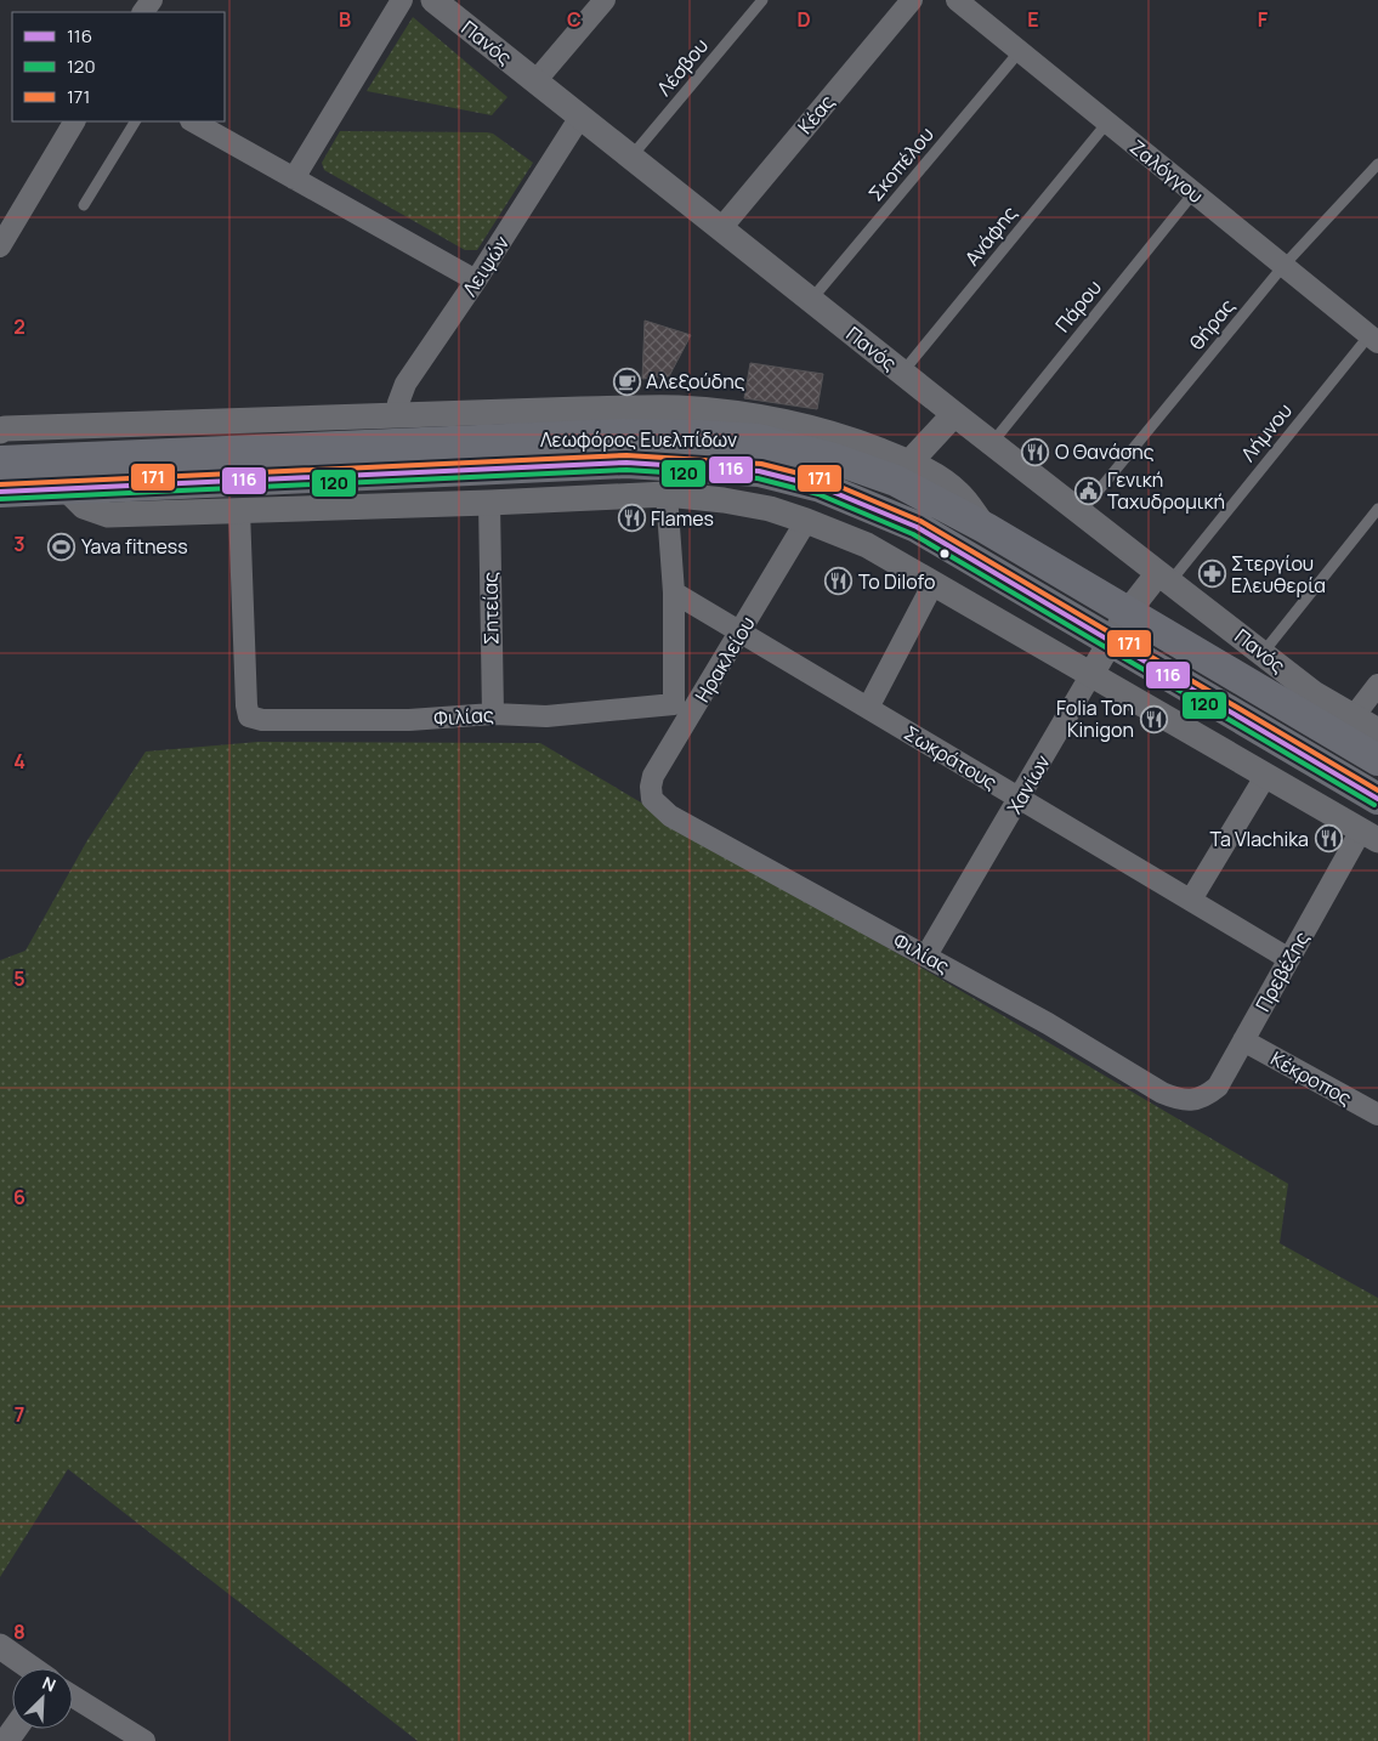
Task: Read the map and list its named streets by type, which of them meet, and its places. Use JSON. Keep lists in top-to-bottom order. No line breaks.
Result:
{"streets":{"main road":["Λεωφόρος Ευελπίδων"],"street":["Πανός","Κέας","Ζαλόγγου","Λειψών","Σητείας","Ηρακλείου","Φιλίας","Σωκράτους","Χανίων","Πρεβέζης","Κέκροπος"],"lane":["Λέσβου","Σκοπέλου","Ανάφης","Πάρου","θήρας","Λήμνου"]},"crossings":[["Πανός","Λέσβου"],["Πανός","Κέας"],["Πανός","Σκοπέλου"],["Πανός","Ανάφης"],["Πανός","Λειψών"],["Πανός","Πάρου"],["Πανός","θήρας"],["Πανός","Λήμνου"],["Πανός","Λεωφόρος Ευελπίδων"],["Πανός","Χανίων"],["Σκοπέλου","Ζαλόγγου"],["Ζαλόγγου","Ανάφης"],["Ζαλόγγου","Πάρου"],["Ζαλόγγου","θήρας"],["Ζαλόγγου","Λήμνου"],["Λήμνου","Χανίων"],["Λεωφόρος Ευελπίδων","Χανίων"],["Σητείας","Φιλίας"],["Ηρακλείου","Φιλίας"],["Ηρακλείου","Σωκράτους"],["Φιλίας","Χανίων"],["Φιλίας","Πρεβέζης"],["Σωκράτους","Χανίων"],["Σωκράτους","Πρεβέζης"],["Πρεβέζης","Κέκροπος"]],"places":{"cafe":["Αλεξούδης"],"restaurant":["O Θανάσης","Flames","To Dilofo","Folia Ton Kinigon","Ta Vlachika"],"public building":["Γενική Ταχυδρομική"],"sports":["Yava fitness"],"pharmacy":["Στεργίου Ελευθερία"]},"lines":["transit line 171","transit line 116","transit line 120"],"legend":["116","120","171"],"north":"top right","grid":{"columns":["B","C","D","E","F"],"rows":["2","3","4","5","6","7","8"]}}
